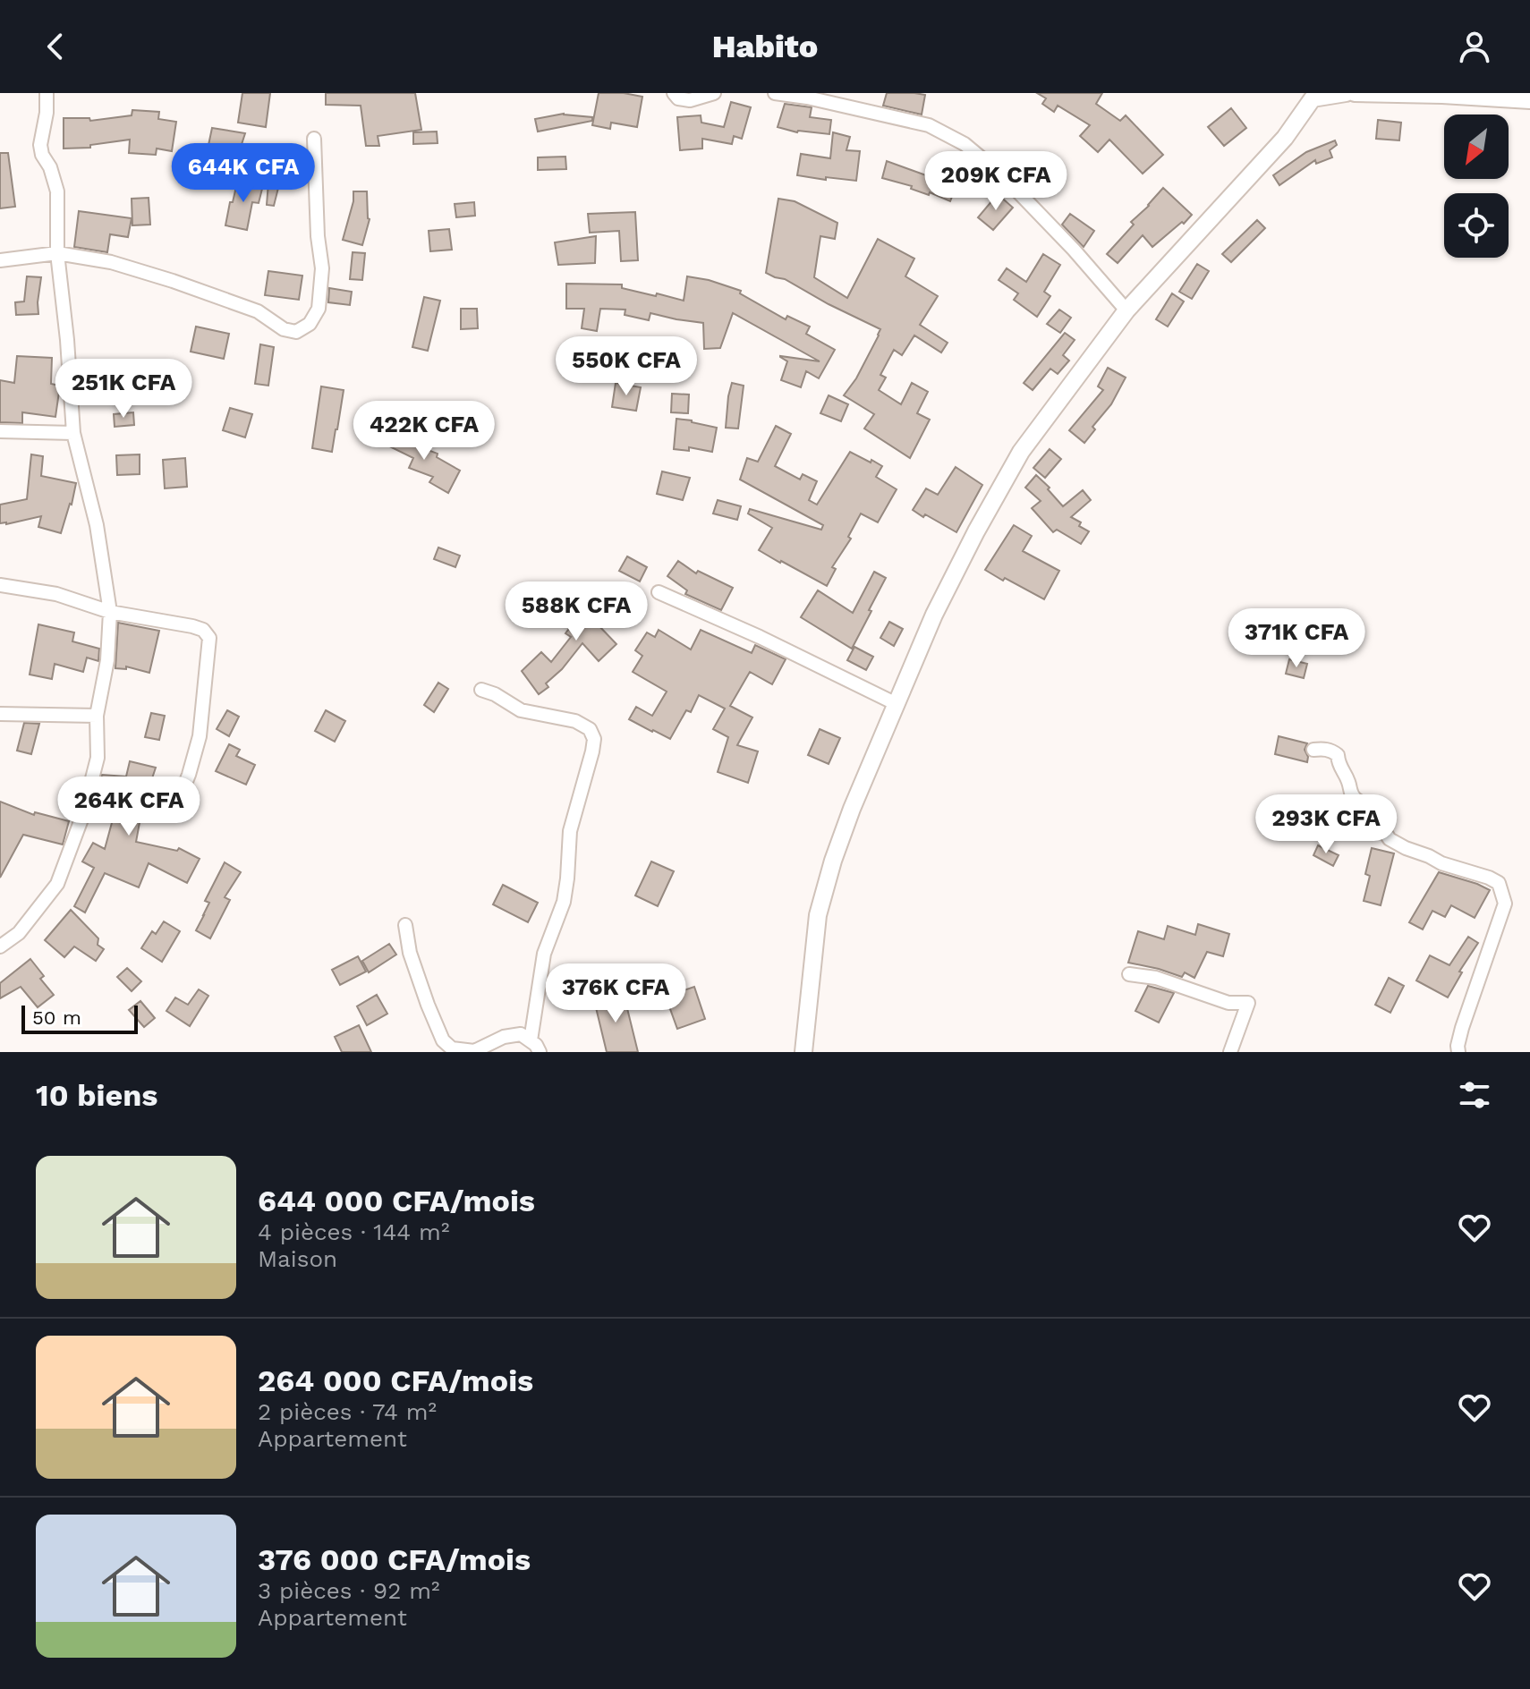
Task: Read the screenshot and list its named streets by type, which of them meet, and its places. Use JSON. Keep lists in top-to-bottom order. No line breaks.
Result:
{"scale_bar":"50 m","north":"bottom left","page":{"header":"Habito","price":["644K CFA","209K CFA","550K CFA","251K CFA","422K CFA","588K CFA","371K CFA","264K CFA","293K CFA","376K CFA"],"scale":"50 m","heading":"10 biens","list":[{"name":"644 000 CFA/mois","note":"4 pièces · 144 m² · Maison"},{"name":"264 000 CFA/mois","note":"2 pièces · 74 m² · Appartement"},{"name":"376 000 CFA/mois","note":"3 pièces · 92 m² · Appartement"}]}}
